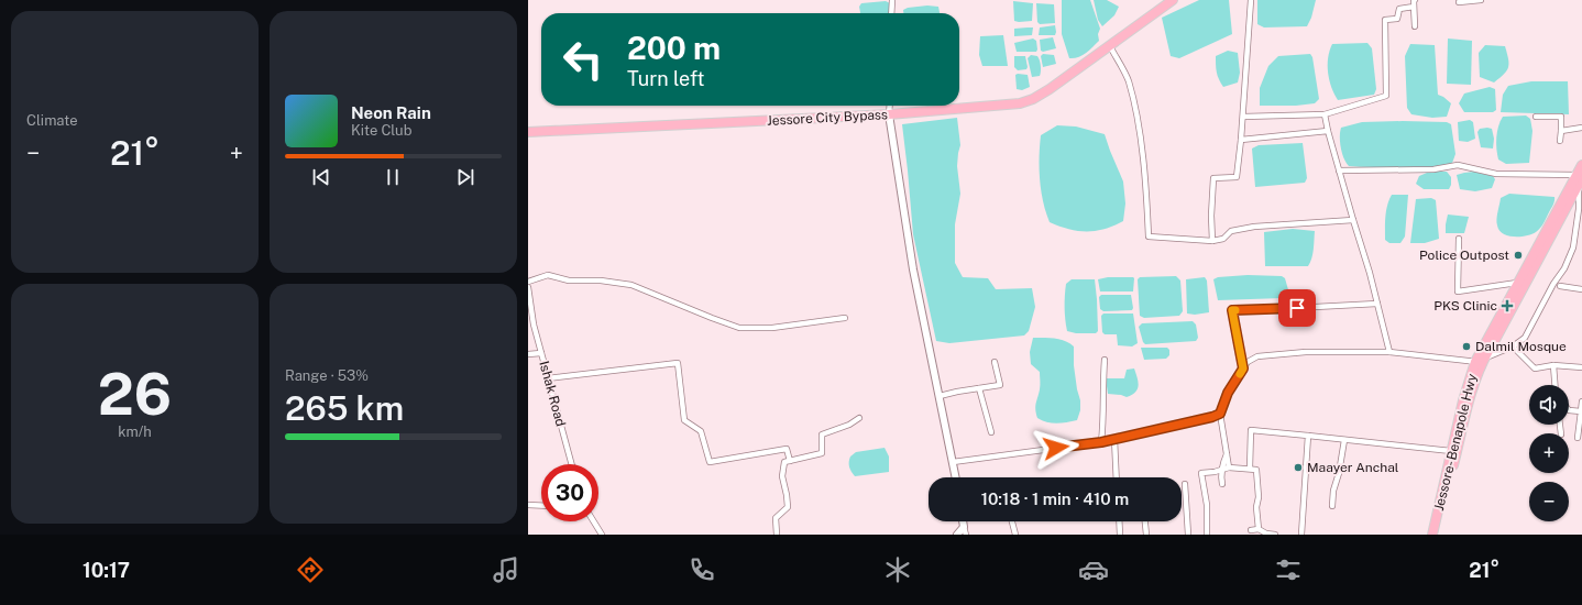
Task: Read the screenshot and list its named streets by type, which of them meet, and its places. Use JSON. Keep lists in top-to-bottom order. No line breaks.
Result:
{"streets":{"highway":["Jessore City Bypass","Jessore- Benapole Hwy"],"street":["Ishak Road"]},"places":{"other":["Police Outpost","Dalmil Mosque","Maayer Anchal"],"health":["PKS Clinic"]},"page":{"tile":["Climate",["26","km/h"],["Range · 53%","265 km"]],"turn":["200 m","Turn left"],"song":["Neon Rain","Kite Club"],"heat":["−","21°","+"],"map_buttons":["+","−"],"limit":"30","trip":"10:18 · 1 min · 410 m","tabs":["10:17","21°"]}}
